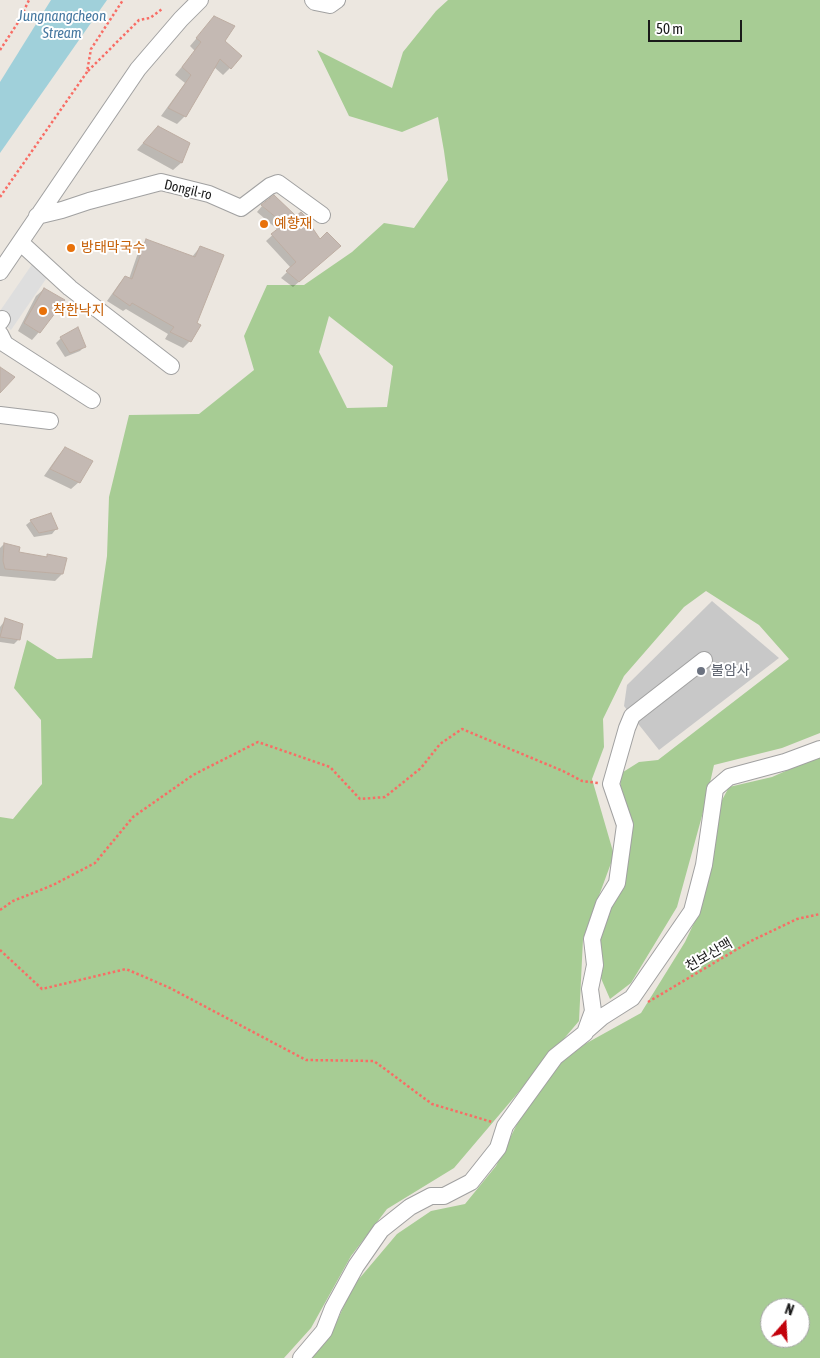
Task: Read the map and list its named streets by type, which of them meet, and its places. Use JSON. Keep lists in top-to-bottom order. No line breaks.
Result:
{"streets":{"street":["Dongil-ro"],"path":["천보산맥"]},"water":["Jungnangcheon Stream"],"places":["예향재","방태막국수","착한낙지","불암사"],"scale_bar":"50 m","north":"top"}
